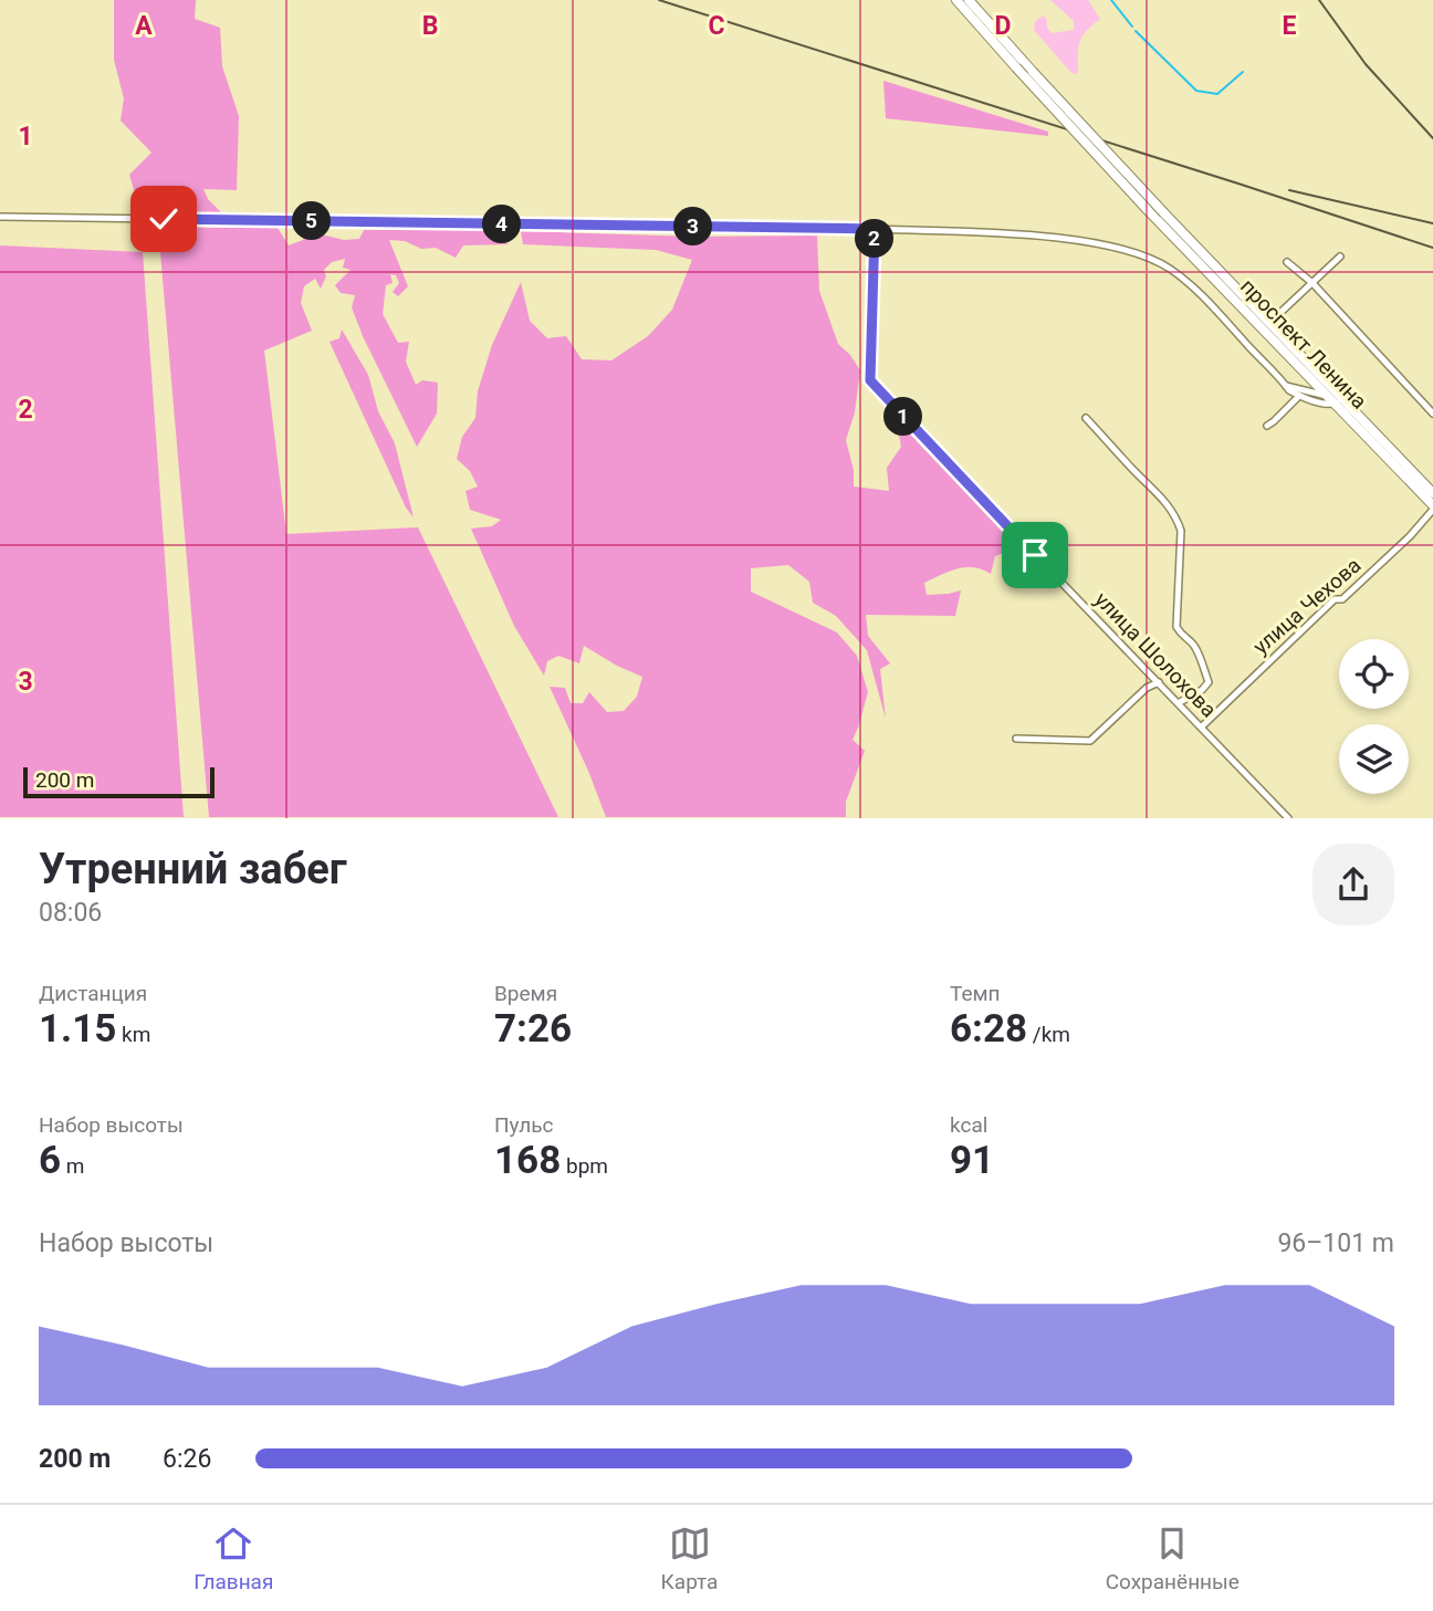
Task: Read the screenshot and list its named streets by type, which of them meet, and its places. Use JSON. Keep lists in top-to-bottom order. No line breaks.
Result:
{"streets":{"main road":["проспект Ленина"],"street":["улица Чехова","улица Шолохова"]},"crossings":[["проспект Ленина","улица Чехова"],["улица Чехова","улица Шолохова"]],"scale_bar":"200 m","page":{"pins":["5","4","3","2","1"],"scale":"200 m","heading":["Утренний забег","08:06"],"stats":[["Дистанция","1.15 km"],["Время","7:26"],["Темп","6:28 /km"],["Набор высоты","6 m"],["Пульс","168 bpm"],["kcal","91"]],"chart":["Набор высоты","96–101 m"],"list":[{"name":"200 m","note":"6:26"}],"tabs":["Главная","Карта","Сохранённые"]},"grid":{"columns":["A","B","C","D","E"],"rows":["1","2","3"]}}
